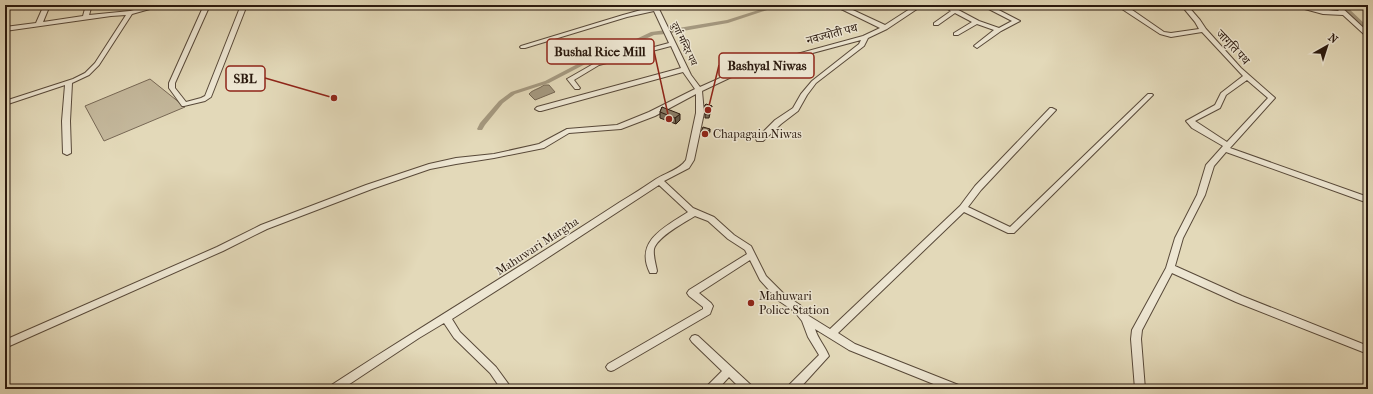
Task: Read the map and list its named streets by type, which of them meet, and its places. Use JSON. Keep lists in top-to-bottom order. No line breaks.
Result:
{"streets":{"street":["नवज्योती पथ","दुर्गा मन्दिर पथ","जागृति पथ","Mahuwari Margha"]},"crossings":[["नवज्योती पथ","दुर्गा मन्दिर पथ"],["नवज्योती पथ","Mahuwari Margha"],["दुर्गा मन्दिर पथ","Mahuwari Margha"]],"places":["SBL","Bashyal Niwas","Bushal Rice Mill","Chapagain Niwas","Mahuwari Police Station"],"north":"top right"}
